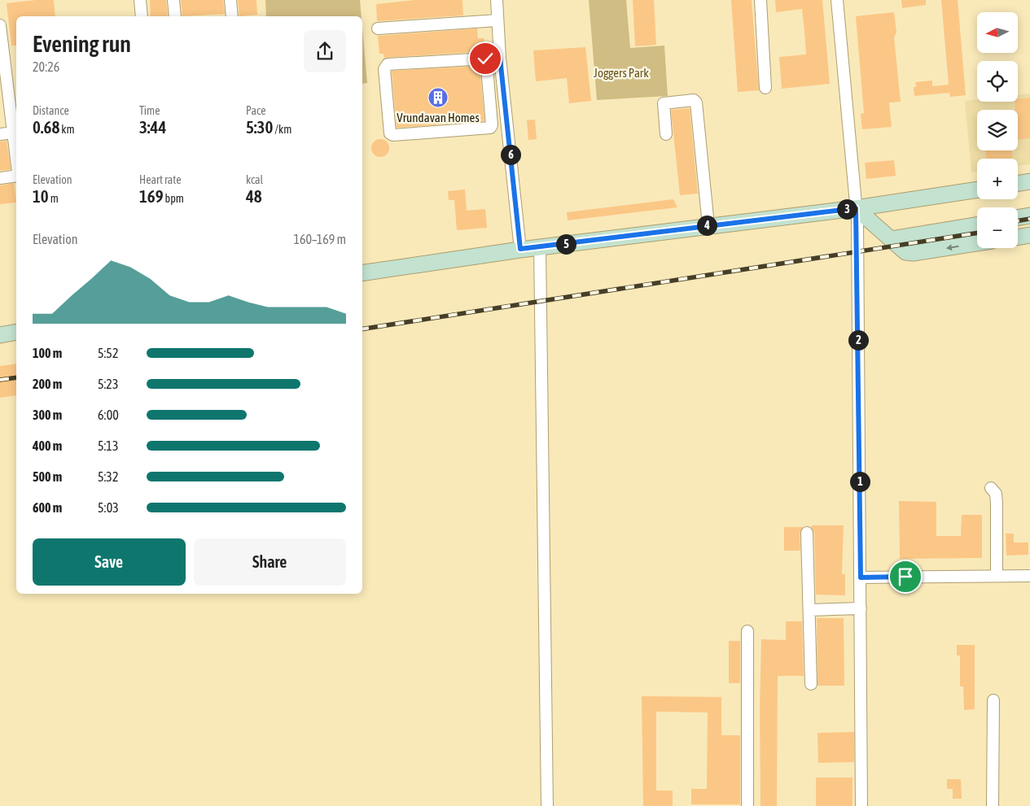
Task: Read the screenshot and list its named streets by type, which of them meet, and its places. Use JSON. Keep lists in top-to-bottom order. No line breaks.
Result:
{"parks":["Joggers Park"],"places":{"building":["Vrundavan Homes"]},"north":"left","page":{"map_buttons":["+","−"],"heading":["Evening run","20:26"],"stats":[["Distance","0.68 km"],["Time","3:44"],["Pace","5:30 /km"],["Elevation","10 m"],["Heart rate","169 bpm"],["kcal","48"]],"pins":["6","3","4","5","2","1"],"chart":["Elevation","160–169 m"],"list":[{"name":"100 m","note":"5:52"},{"name":"200 m","note":"5:23"},{"name":"300 m","note":"6:00"},{"name":"400 m","note":"5:13"},{"name":"500 m","note":"5:32"},{"name":"600 m","note":"5:03"}],"buttons":["Save","Share"]}}
